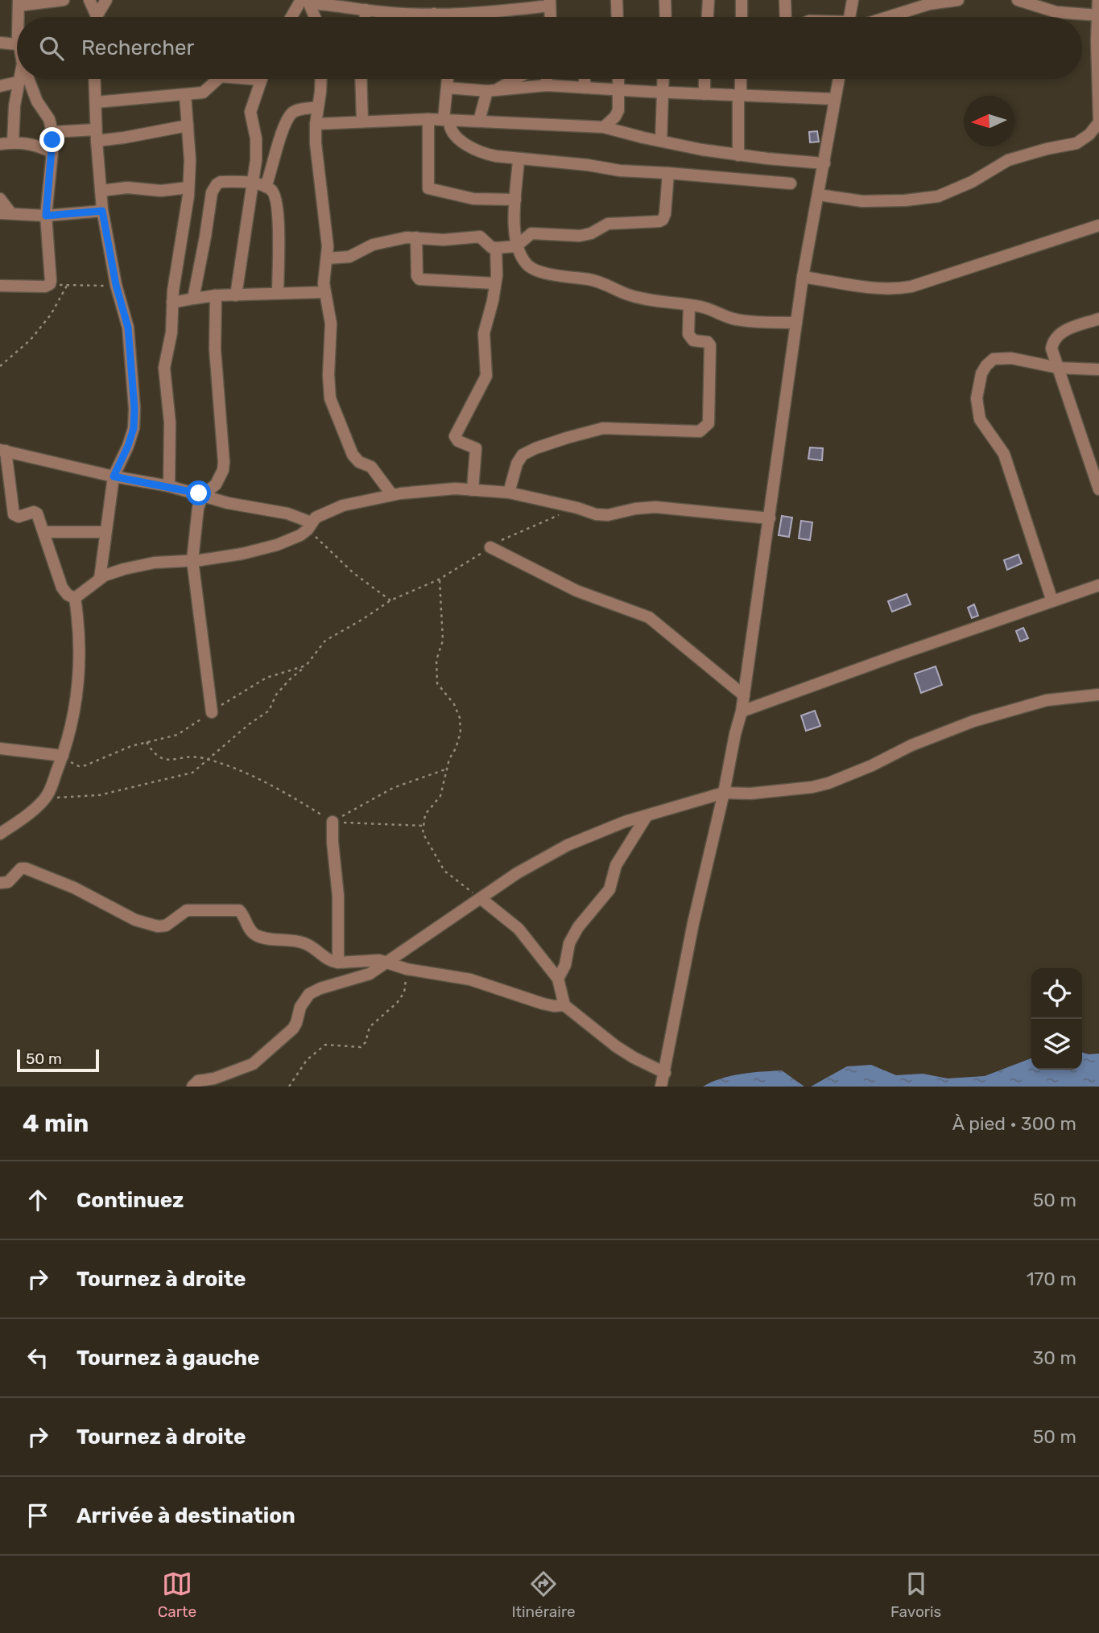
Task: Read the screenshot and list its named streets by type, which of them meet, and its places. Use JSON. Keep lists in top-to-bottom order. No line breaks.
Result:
{"scale_bar":"50 m","north":"left","page":{"search":"Rechercher","scale":"50 m","heading":["4 min","À pied · 300 m"],"list":[["Continuez","50 m"],["Tournez à droite","170 m"],["Tournez à gauche","30 m"],["Tournez à droite","50 m"],"Arrivée à destination"],"nav":["Carte","Itinéraire","Favoris"]}}
